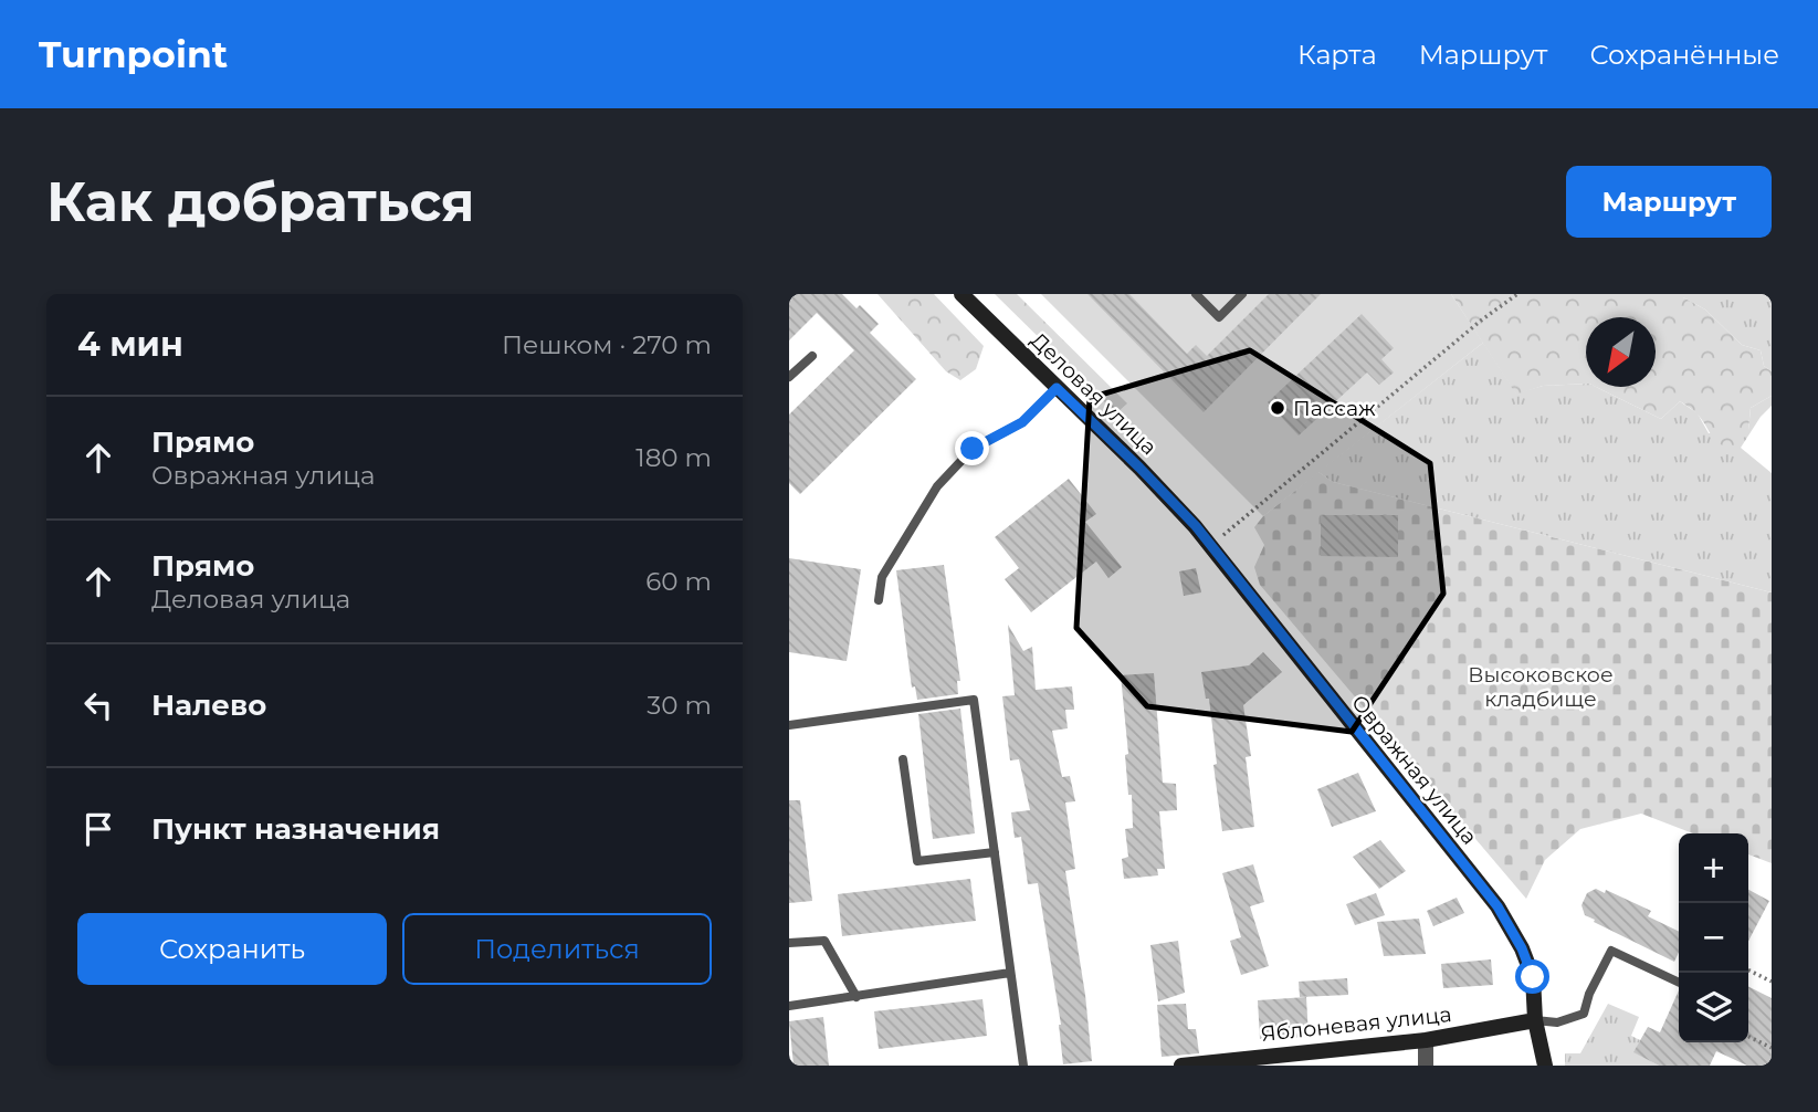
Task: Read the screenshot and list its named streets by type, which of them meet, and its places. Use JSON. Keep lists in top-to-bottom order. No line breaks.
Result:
{"streets":{"street":["Деловая улица","Овражная улица","Яблоневая улица"]},"crossings":[["Деловая улица","Овражная улица"],["Овражная улица","Яблоневая улица"]],"parks":["Высоковское кладбище"],"places":["Пассаж"],"north":"bottom left","page":{"header":"Turnpoint","nav":["Карта","Маршрут","Сохранённые"],"buttons":["Маршрут",["Сохранить","Поделиться"]],"title":"Как добраться","heading":["4 мин","Пешком · 270 m"],"list":[["Прямо","Овражная улица","180 m"],["Прямо","Деловая улица","60 m"],["Налево","30 m"],"Пункт назначения"],"map_buttons":["+","−"]}}
